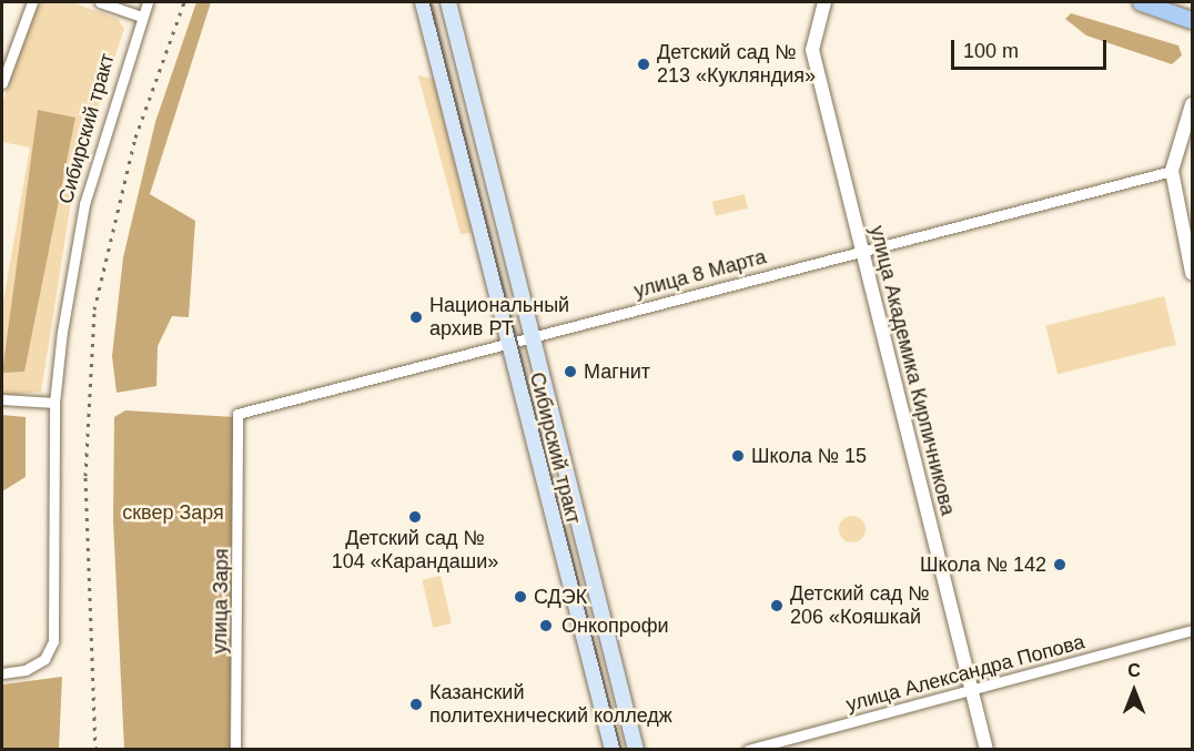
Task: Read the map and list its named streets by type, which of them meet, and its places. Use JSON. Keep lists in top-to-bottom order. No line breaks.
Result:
{"streets":{"main road":["Сибирский тракт"],"street":["улица 8 Марта","улица Академика Кирпичникова","улица Заря","улица Александра Попова"]},"crossings":[["Сибирский тракт","улица 8 Марта"],["улица 8 Марта","улица Академика Кирпичникова"],["улица 8 Марта","улица Заря"],["улица Академика Кирпичникова","улица Александра Попова"]],"parks":["сквер Заря"],"places":["Детский сад № 213 «Кукляндия»","Национальный архив РТ","Магнит","Школа № 15","Детский сад № 104 «Карандаши»","Школа № 142","СДЭК","Детский сад № 206 «Кояшкай","Онкопрофи","Казанский политехнический колледж"],"scale_bar":"100 m","north":"top"}
